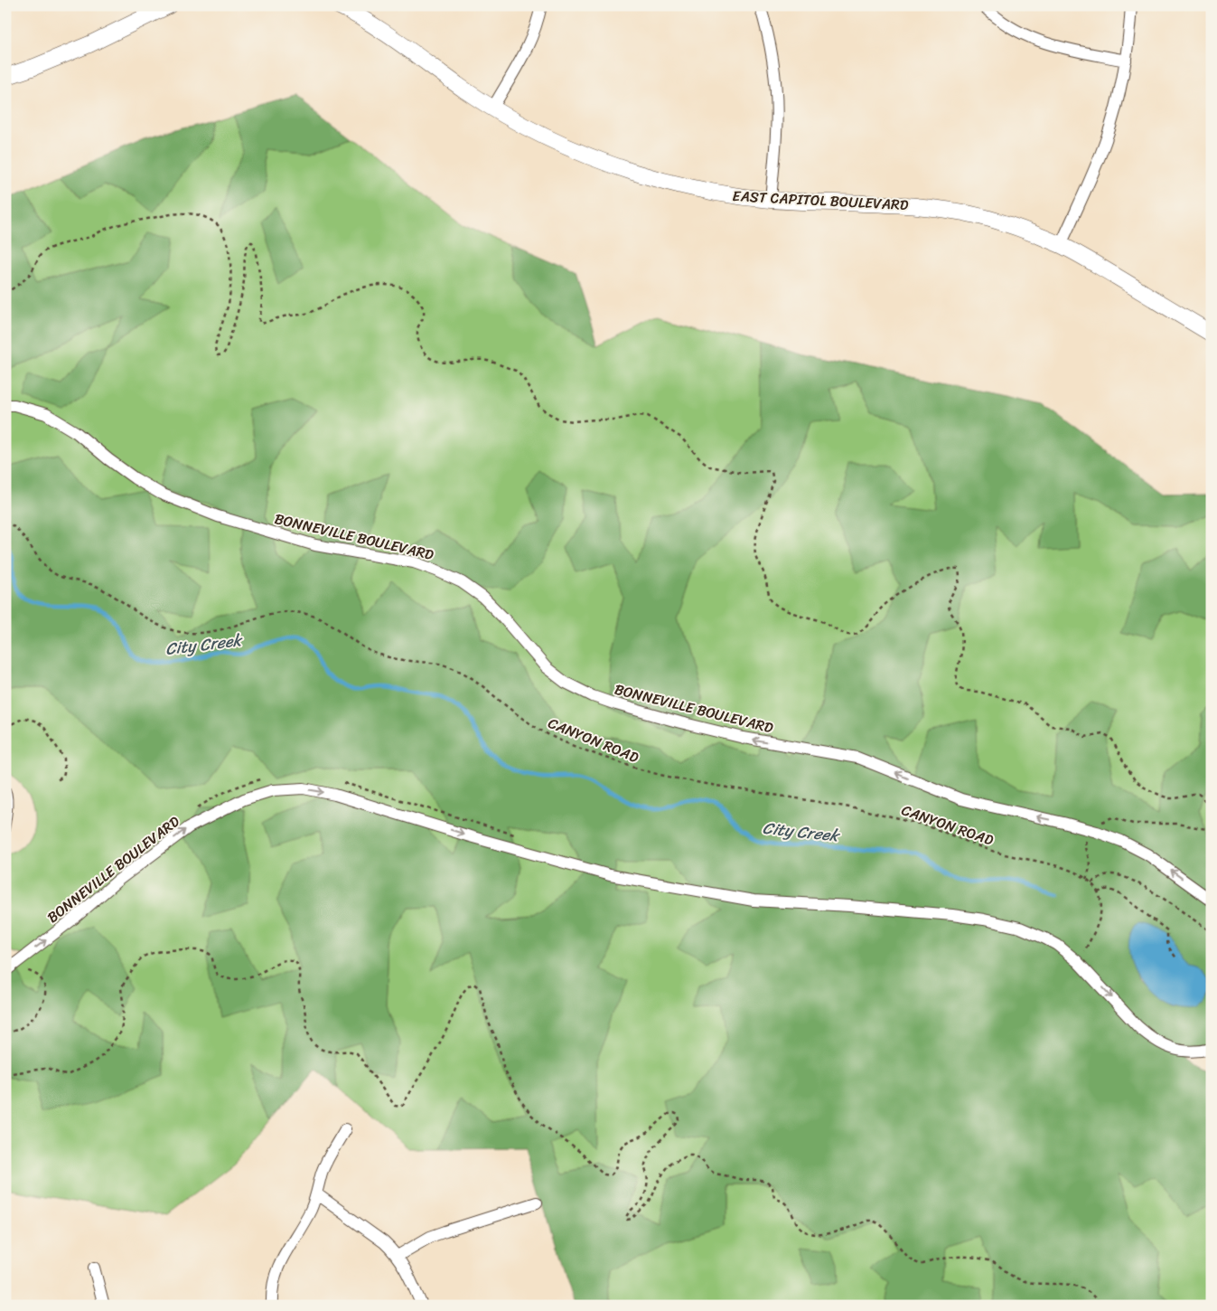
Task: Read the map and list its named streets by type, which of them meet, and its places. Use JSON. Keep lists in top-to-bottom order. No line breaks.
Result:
{"streets":{"street":["EAST CAPITOL BOULEVARD","BONNEVILLE BOULEVARD"],"path":["CANYON ROAD"]},"crossings":[["BONNEVILLE BOULEVARD","CANYON ROAD"]],"water":["City Creek"]}
